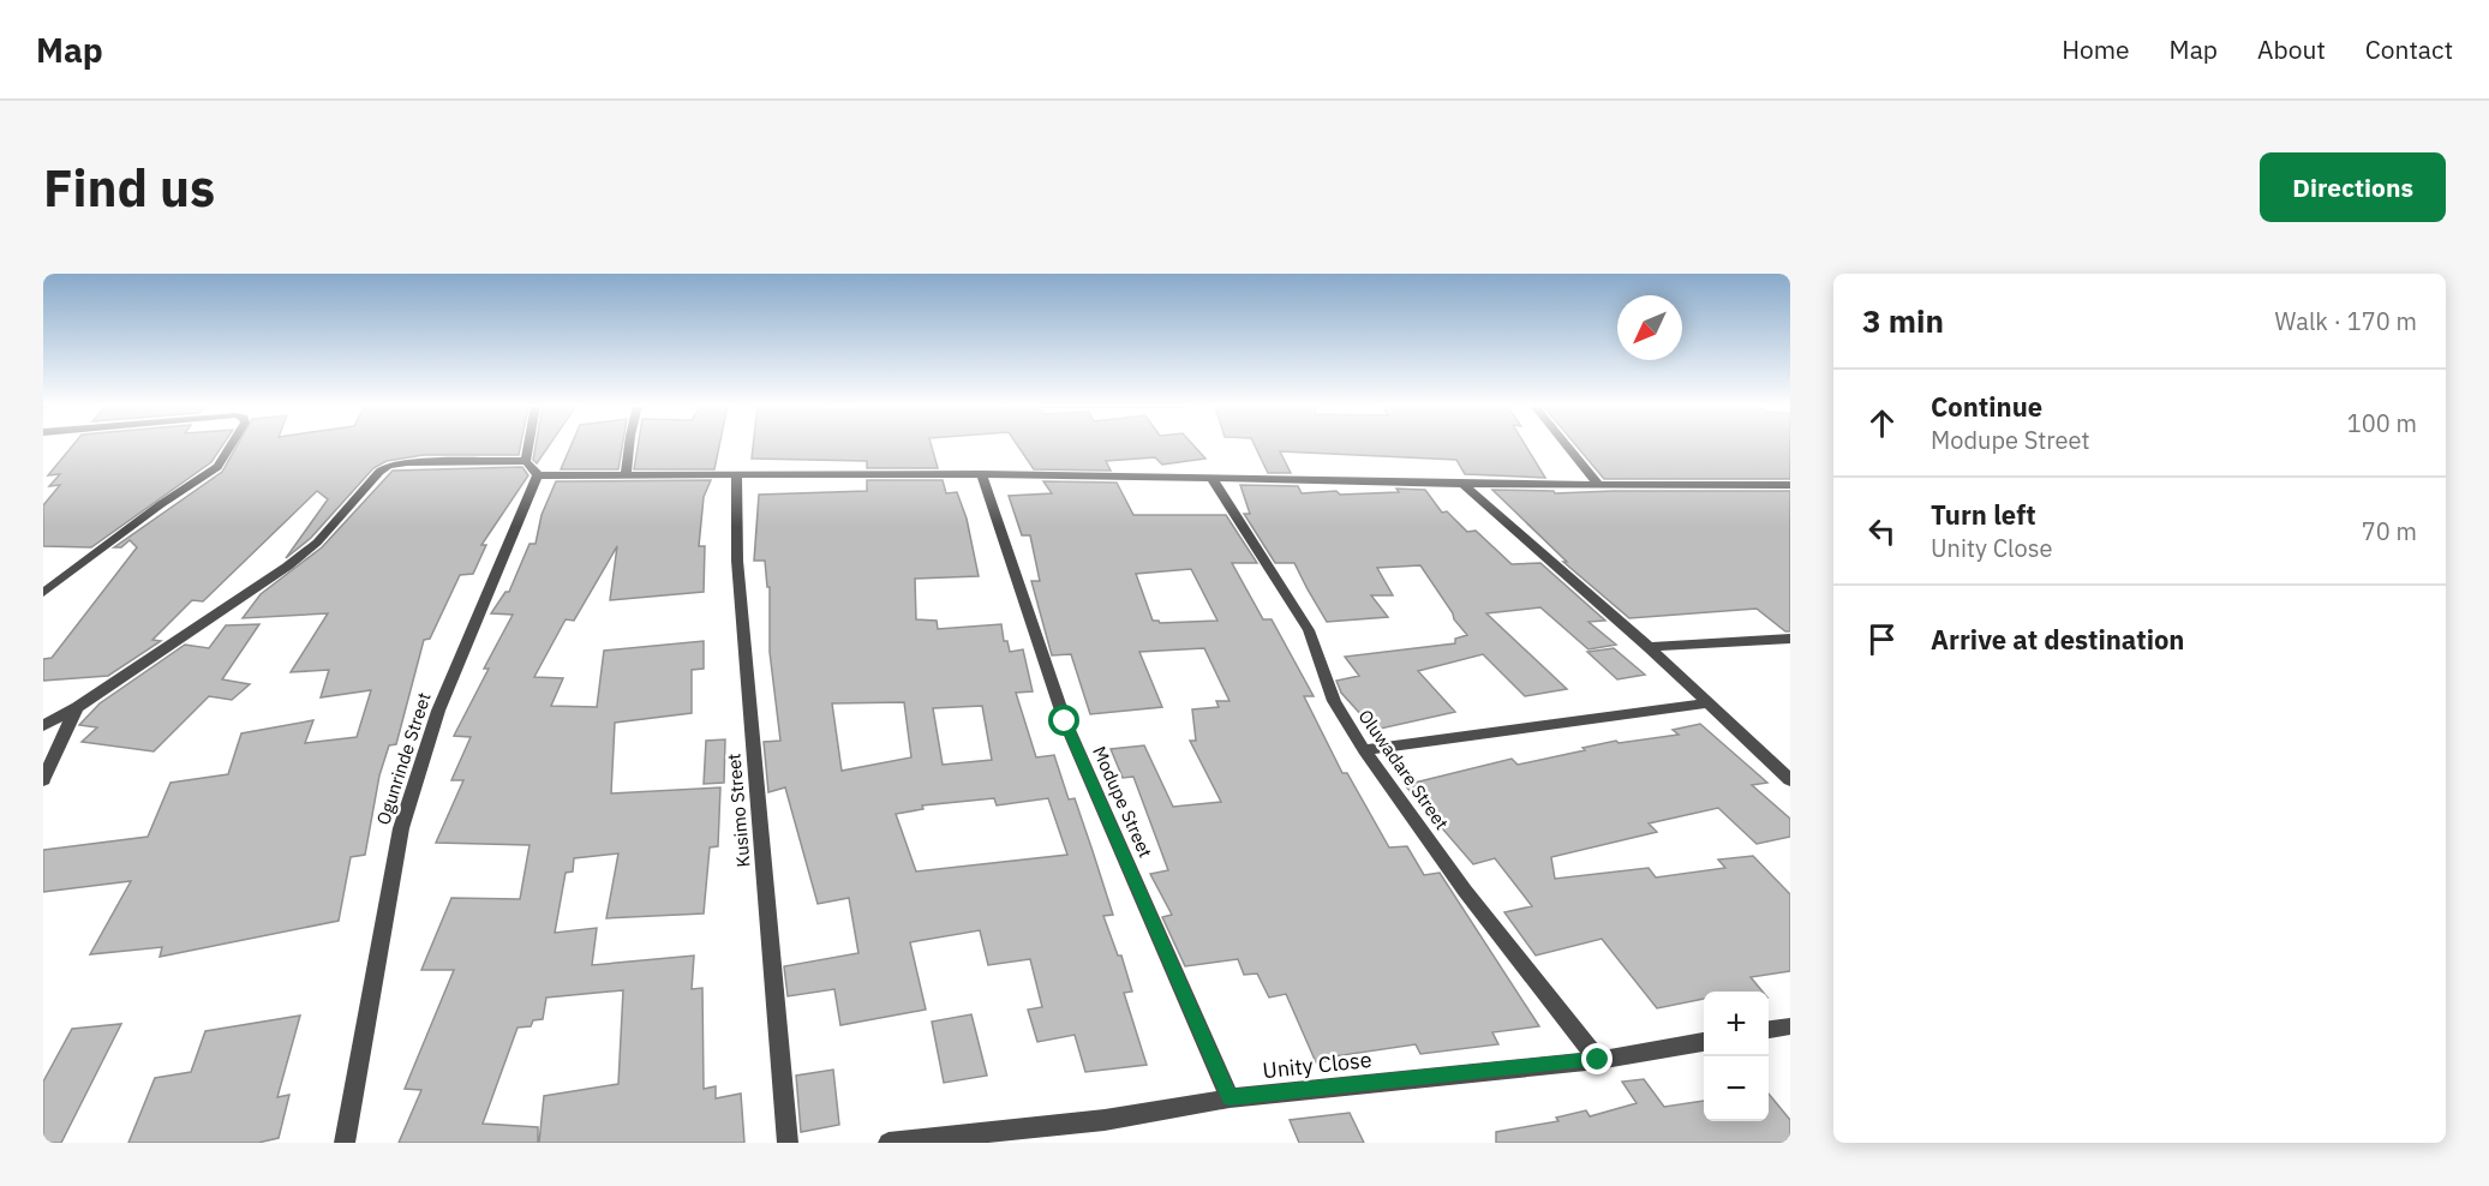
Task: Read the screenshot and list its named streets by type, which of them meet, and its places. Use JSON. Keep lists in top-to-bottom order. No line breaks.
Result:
{"streets":{"street":["Ogunrinde Street","Oluwadare Street","Modupe Street","Kusimo Street","Unity Close"]},"crossings":[["Oluwadare Street","Unity Close"],["Modupe Street","Unity Close"]],"north":"bottom left","page":{"header":"Map","nav":["Home","Map","About","Contact"],"buttons":"Directions","title":"Find us","heading":["3 min","Walk · 170 m"],"list":[["Continue","Modupe Street","100 m"],["Turn left","Unity Close","70 m"],"Arrive at destination"],"map_buttons":["+","−"]}}
